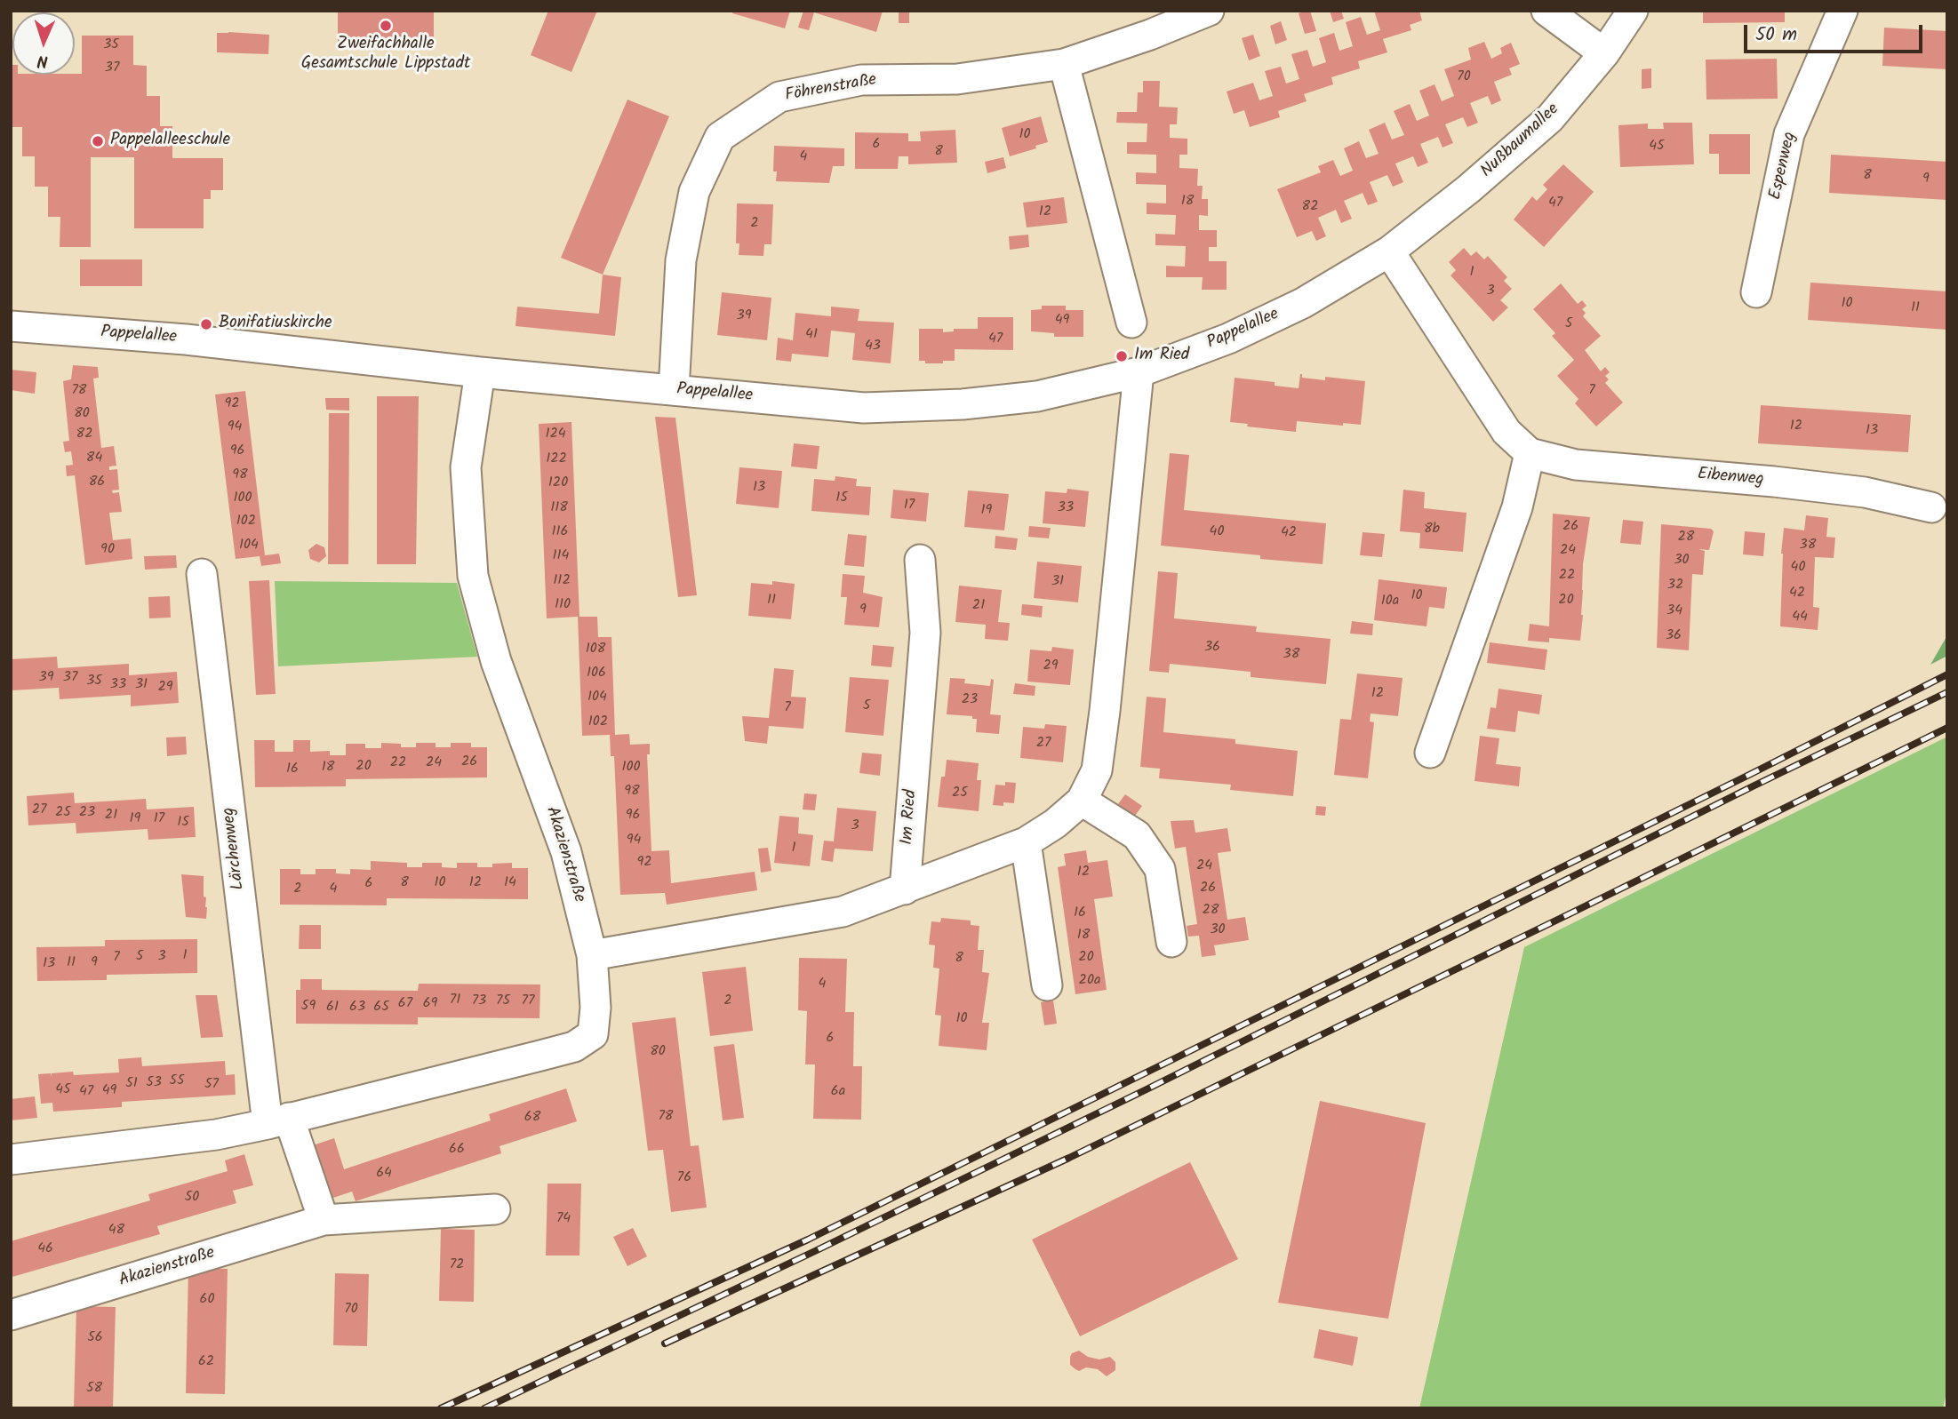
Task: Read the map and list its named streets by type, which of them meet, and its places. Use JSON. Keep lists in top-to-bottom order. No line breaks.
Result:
{"streets":{"street":["Föhrenstraße","Nußbaumallee","Espenweg","Pappelallee","Eibenweg","Im Ried","Lärchenweg","Akazienstraße"]},"crossings":[["Föhrenstraße","Pappelallee"],["Nußbaumallee","Pappelallee"],["Pappelallee","Akazienstraße"],["Lärchenweg","Akazienstraße"]],"places":["Zweifachhalle Gesamtschule Lippstadt","Pappelalleeschule","Bonifatiuskirche","Im Ried"],"house_numbers":["35","37","70","10","6","45","8","4","8","9","18","47","82","12","2","1","3","10","11","39","49","5","41","47","43","78","7","92","80","12","94","13","82","124","96","84","122","98","86","120","13","100","15","17","118","33","19","102","26","8b","116","40","42","28","104","38","90","24","114","30","40","22","112","31","32","42","10","11","20","10a","110","21","9","34","44","36","36","108","38","29","106","39","37","35","33","31","29","12","104","23","5","7","102","27","26","22","24","20","18","100","16","98","25","27","25","23","21","96","19","17","15","3","94","1","92","24","12","8","10","12","14","6","26","2","4","28","16","30","18","1","5","3","7","20","8","11","9","13","20a","4","71","73","75","77","2","67","69","59","61","63","65","10","6","80","55","53","51","57","45","49","47","6a","78","68","66","64","76","50","74","48","46","72","60","70","56","62","58"],"scale_bar":"50 m","north":"bottom"}
